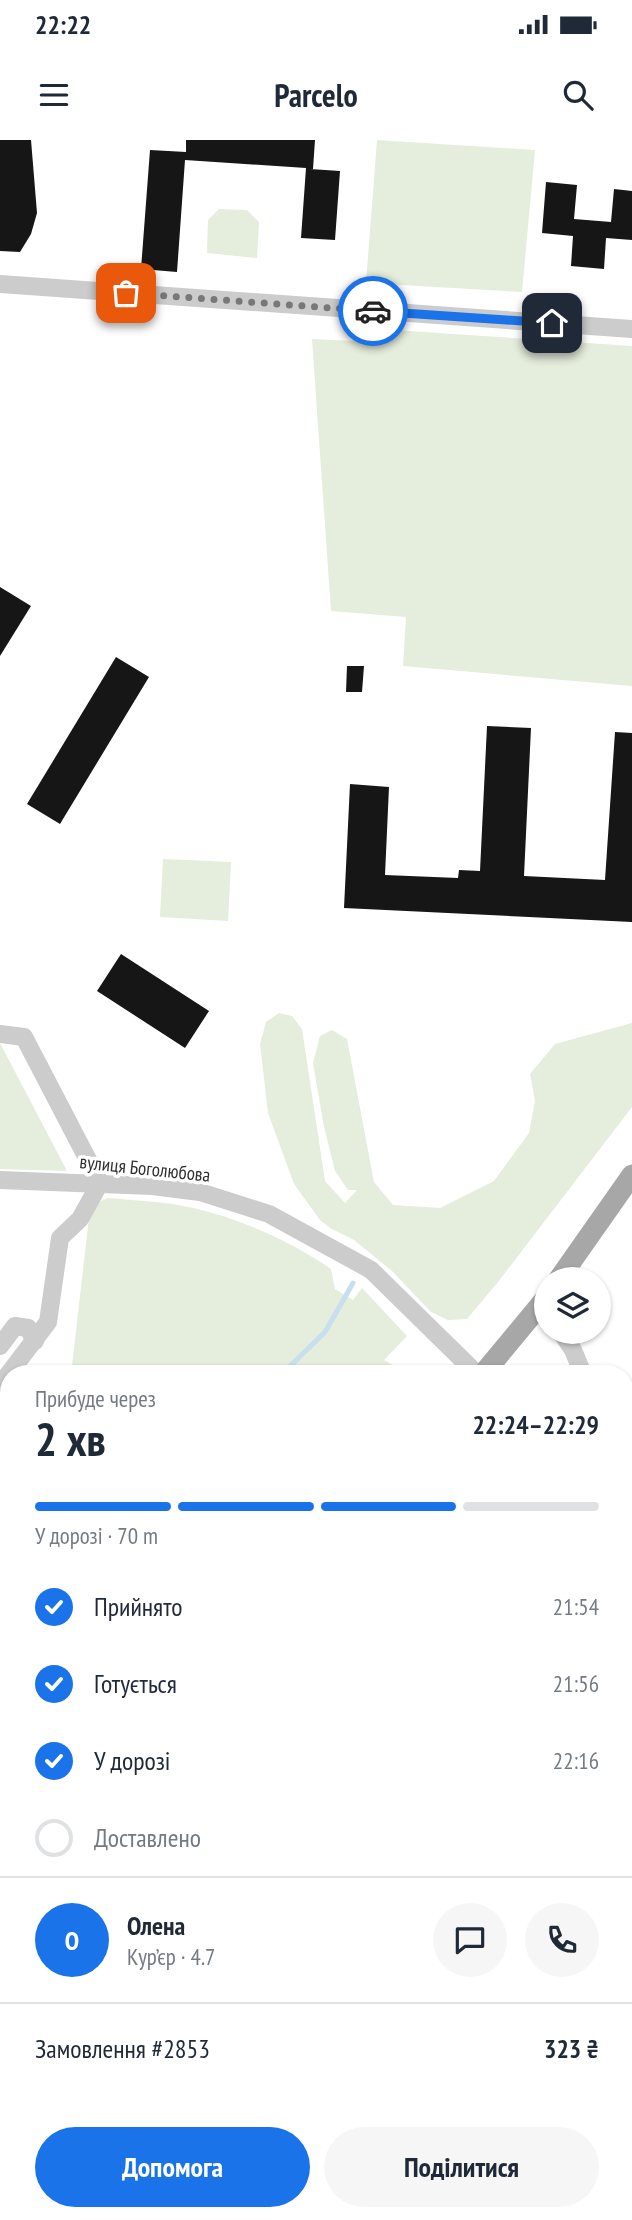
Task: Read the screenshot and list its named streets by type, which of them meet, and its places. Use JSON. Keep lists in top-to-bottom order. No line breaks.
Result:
{"streets":{"street":["вулиця Боголюбова"]},"page":{"status":"22:22","header":"Parcelo","heading":["2 хв","Прибуде через","22:24–22:29"],"panel":["Олена","Кур’єр · 4.7","Замовлення #2853","323 ₴"],"bar":"У дорозі · 70 m","list":[["Прийнято","21:54"],["Готується","21:56"],["У дорозі","22:16"],"Доставлено"],"round":"О","buttons":["Допомога","Поділитися"]}}
